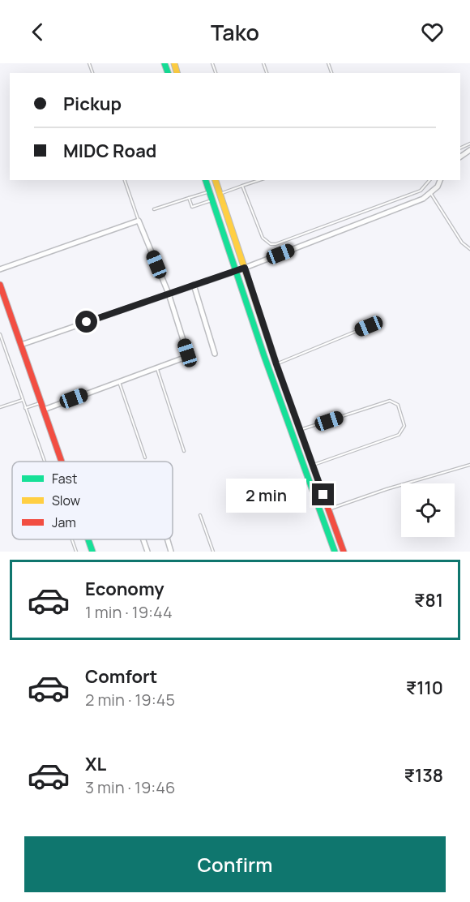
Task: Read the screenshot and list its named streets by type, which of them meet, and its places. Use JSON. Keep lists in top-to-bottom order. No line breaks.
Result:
{"legend":["Fast","Slow","Jam"],"page":{"header":"Tako","banner":["Pickup","MIDC Road"],"bubble":"2 min","list":[{"name":"Economy","note":"1 min · 19:44","value":"₹81"},{"name":"Comfort","note":"2 min · 19:45","value":"₹110"},{"name":"XL","note":"3 min · 19:46","value":"₹138"}],"buttons":"Confirm"}}
